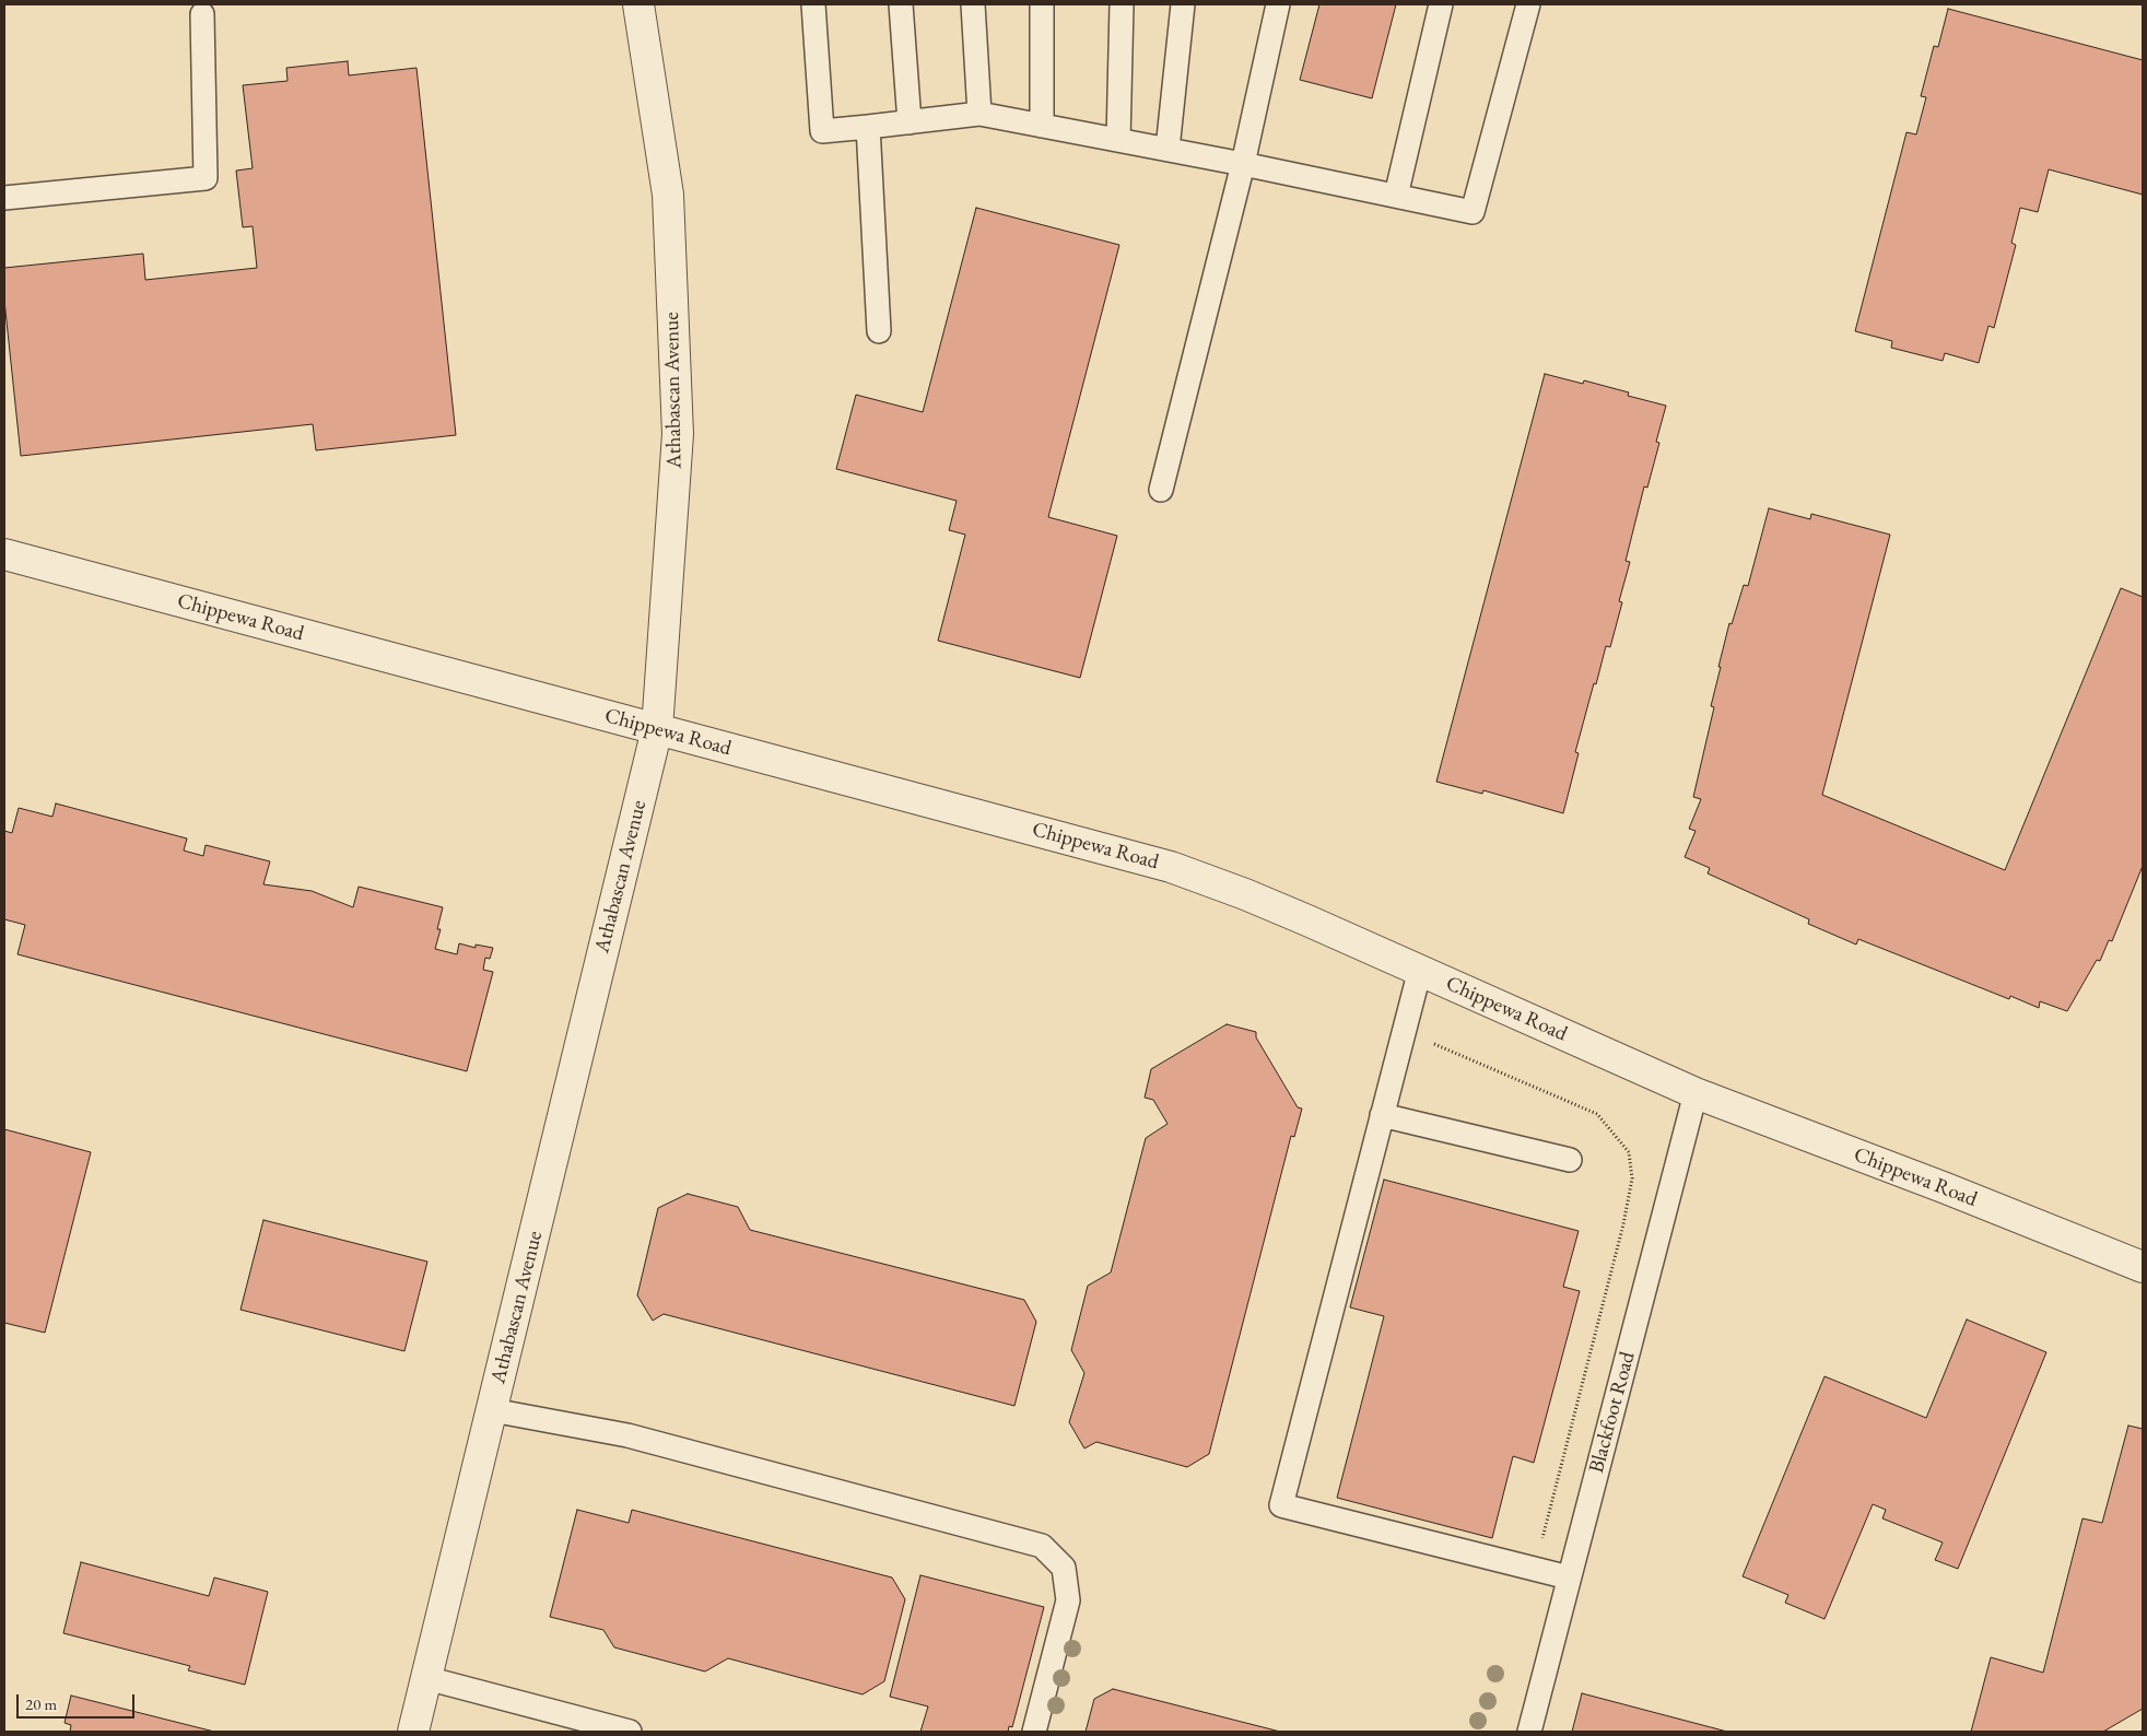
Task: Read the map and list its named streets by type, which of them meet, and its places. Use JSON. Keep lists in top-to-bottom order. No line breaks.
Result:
{"streets":{"street":["Athabascan Avenue","Chippewa Road"],"lane":["Blackfoot Road"]},"crossings":[["Athabascan Avenue","Chippewa Road"],["Chippewa Road","Blackfoot Road"]],"scale_bar":"20 m"}
